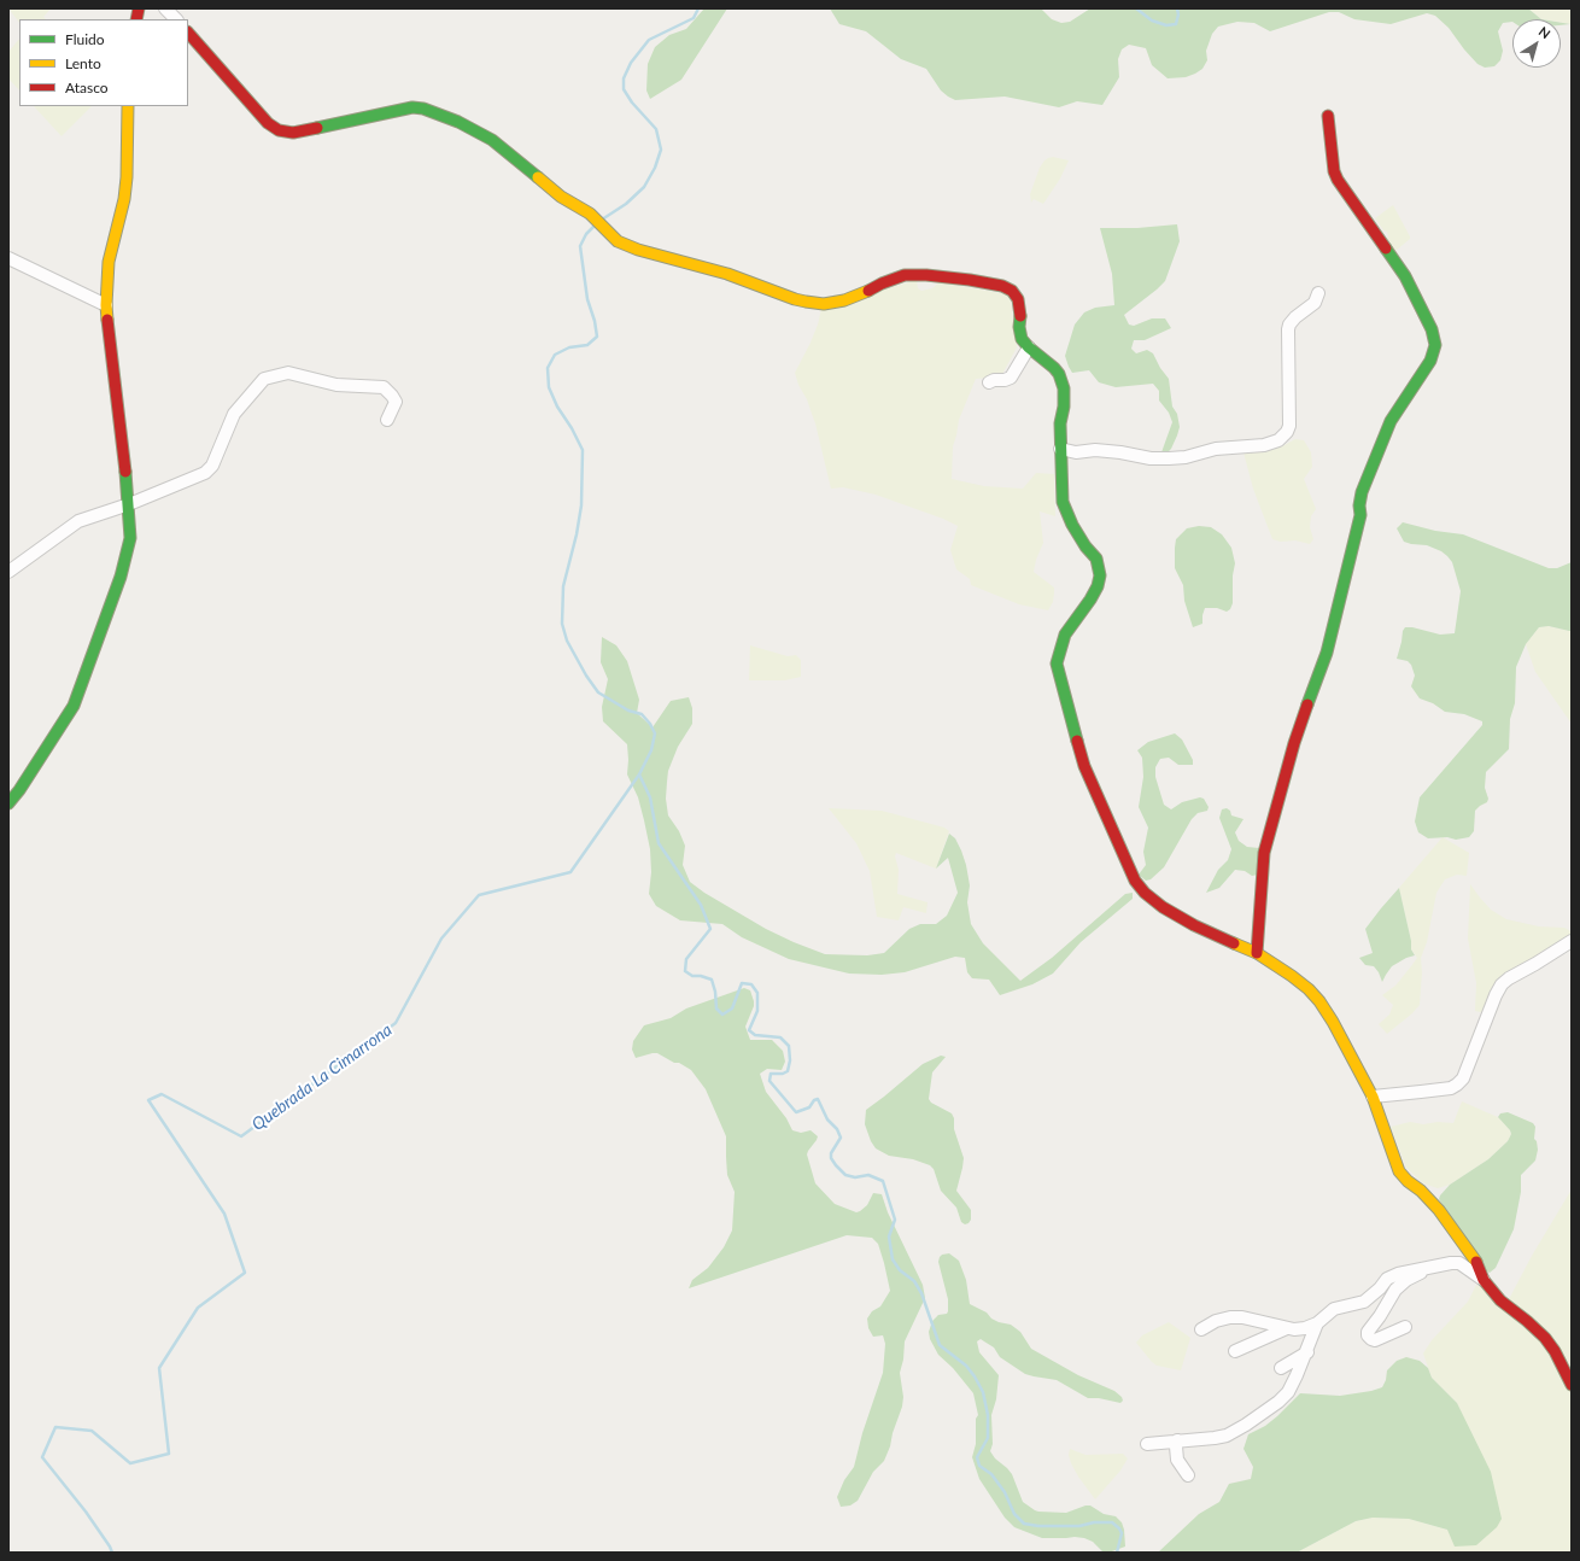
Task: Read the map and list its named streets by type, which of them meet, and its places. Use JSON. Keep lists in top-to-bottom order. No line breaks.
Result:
{"water":["Quebrada La Cimarrona"],"legend":["Fluido","Lento","Atasco"],"north":"top right"}
